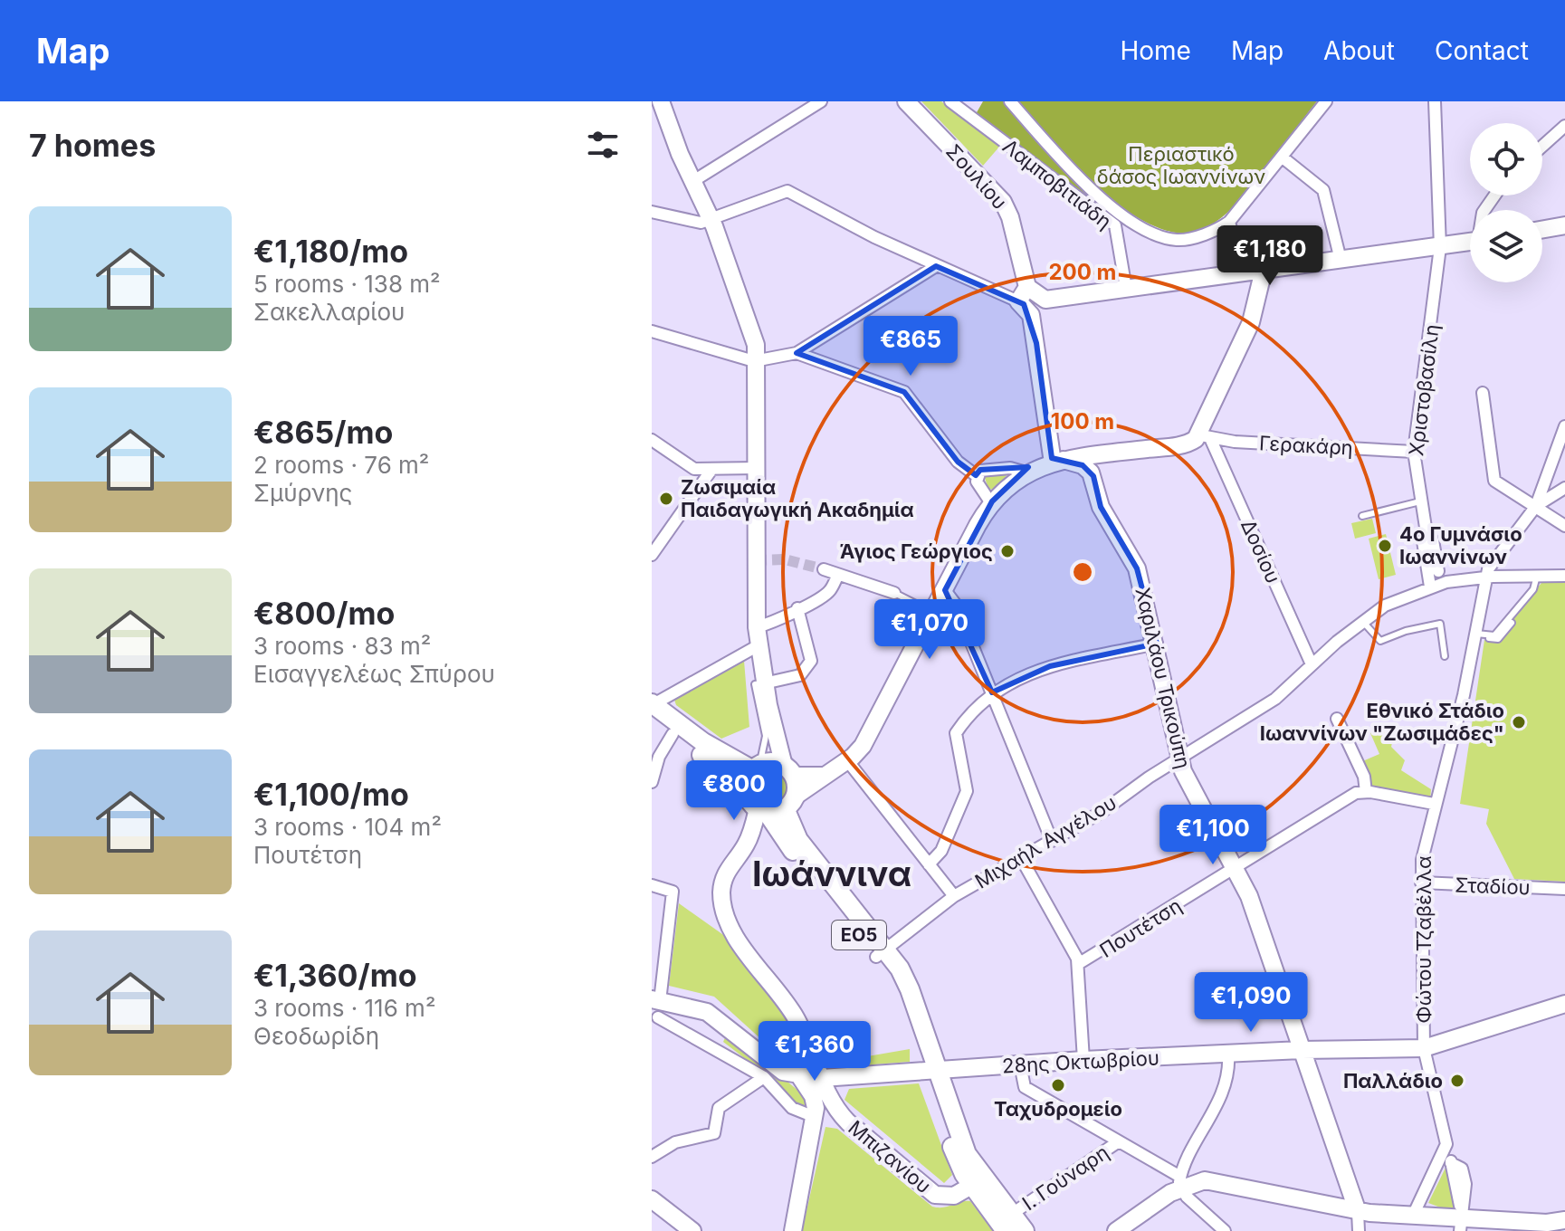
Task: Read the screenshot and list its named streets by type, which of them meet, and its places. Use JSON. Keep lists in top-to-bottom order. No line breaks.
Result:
{"streets":{"main road":["Σουλίου","Χαριλάου Τρικούπη","ΕΟ5","28ης Οκτωβρίου","Μπιζανίου"],"street":["Λαμποβιτιάδη","Χριστοβασίλη","Γερακάρη","Δοσίου","Μιχαήλ Αγγέλου","Σταδίου","Πουτέτση","Φώτου Τζαβέλλα","Ι. Γούναρη"]},"crossings":[["Χριστοβασίλη","Γερακάρη"],["Χριστοβασίλη","Μιχαήλ Αγγέλου"],["Γερακάρη","Δοσίου"],["Δοσίου","Μιχαήλ Αγγέλου"],["Χαριλάου Τρικούπη","Μιχαήλ Αγγέλου"],["Χαριλάου Τρικούπη","Πουτέτση"],["Χαριλάου Τρικούπη","28ης Οκτωβρίου"],["Μιχαήλ Αγγέλου","ΕΟ5"],["Μιχαήλ Αγγέλου","Φώτου Τζαβέλλα"],["Σταδίου","Φώτου Τζαβέλλα"],["ΕΟ5","28ης Οκτωβρίου"],["ΕΟ5","Μπιζανίου"],["ΕΟ5","Ι. Γούναρη"],["Φώτου Τζαβέλλα","28ης Οκτωβρίου"]],"districts":["Ιωάννινα"],"parks":["Περιαστικό δάσος Ιωαννίνων"],"places":["Ζωσιμαία Παιδαγωγική Ακαδημία","4ο Γυμνάσιο Ιωαννίνων","Άγιος Γεώργιος","Εθνικό Στάδιο Ιωαννίνων \"Ζωσιμάδες\"","Παλλάδιο","Ταχυδρομείο"],"page":{"header":"Map","nav":["Home","Map","About","Contact"],"heading":"7 homes","list":[{"name":"€1,180/mo","note":"5 rooms · 138 m² · Σακελλαρίου"},{"name":"€865/mo","note":"2 rooms · 76 m² · Σμύρνης"},{"name":"€800/mo","note":"3 rooms · 83 m² · Εισαγγελέως Σπύρου"},{"name":"€1,100/mo","note":"3 rooms · 104 m² · Πουτέτση"},{"name":"€1,360/mo","note":"3 rooms · 116 m² · Θεοδωρίδη"}],"price":["€1,180","€865","€1,070","€800","€1,100","€1,090","€1,360"]},"rings":["200 m","100 m"]}
